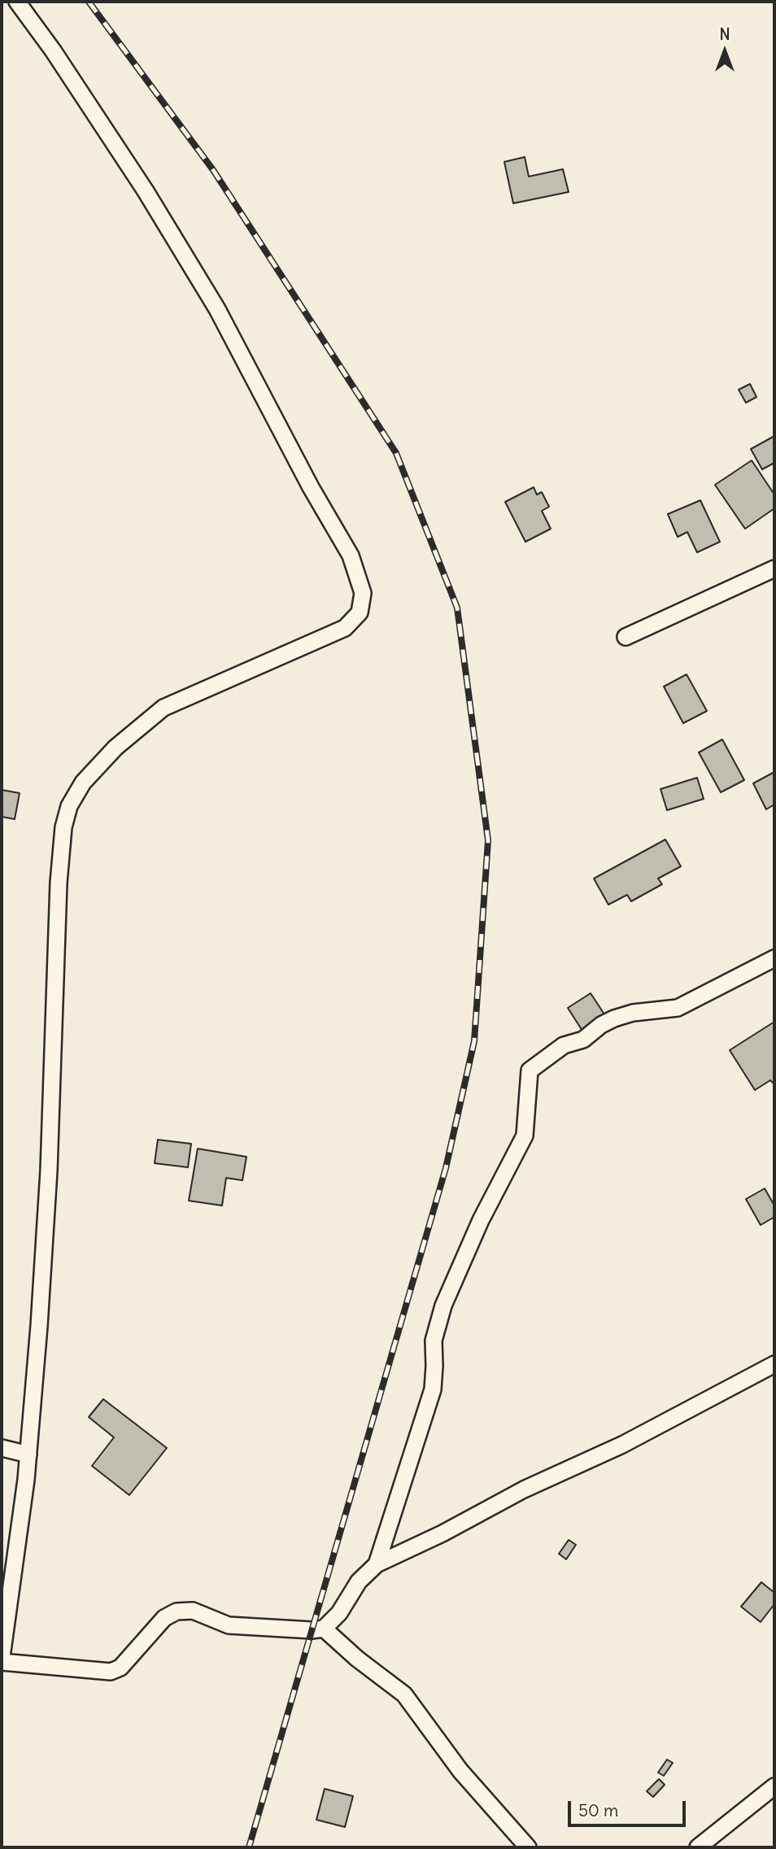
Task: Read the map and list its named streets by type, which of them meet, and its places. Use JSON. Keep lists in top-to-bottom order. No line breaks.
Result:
{"scale_bar":"50 m","north":"top"}
